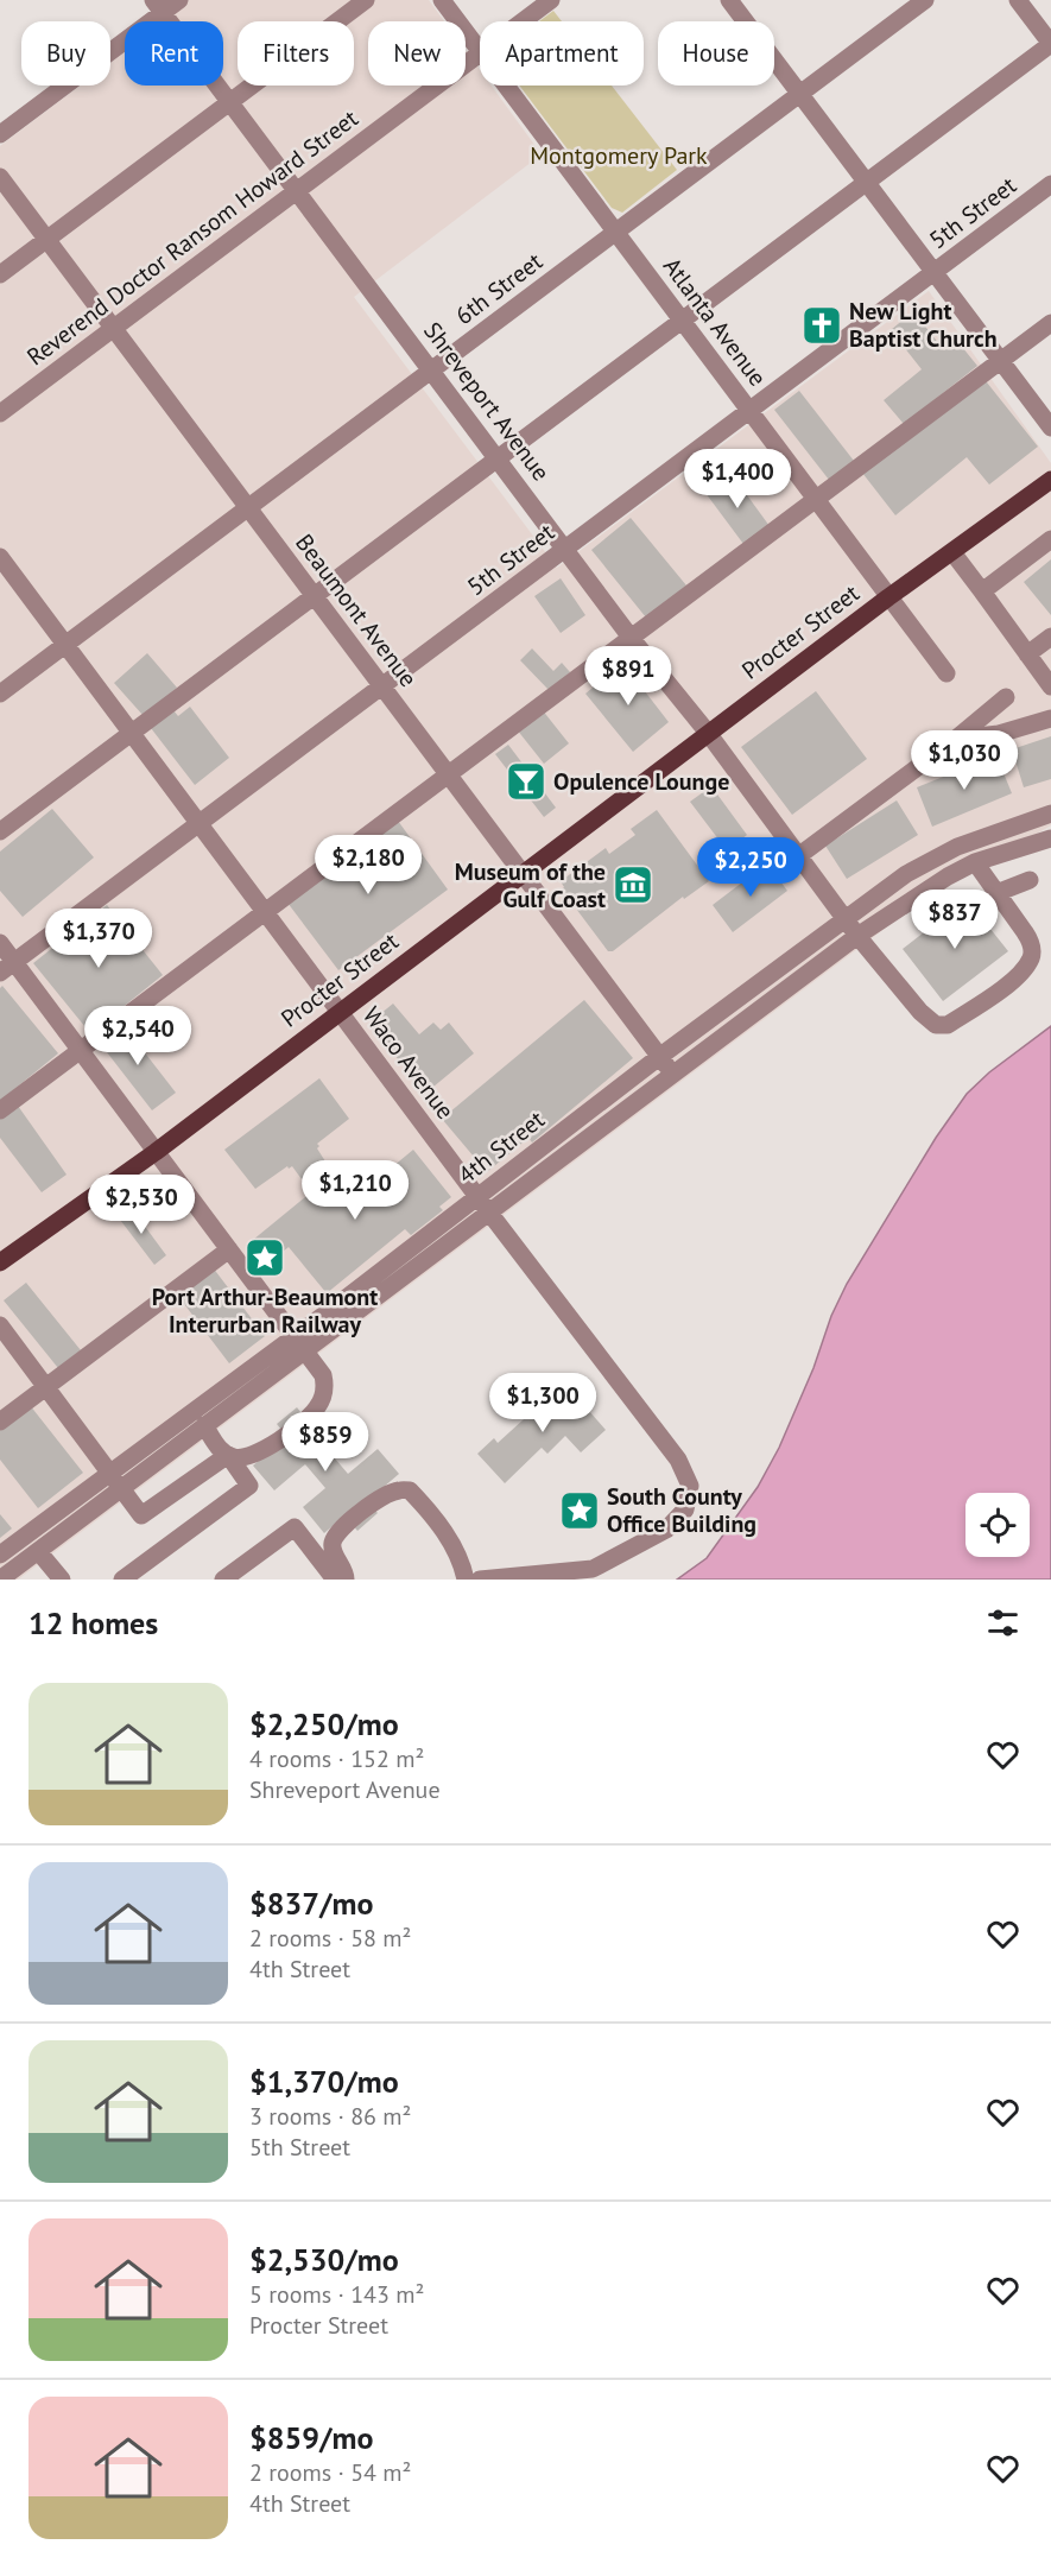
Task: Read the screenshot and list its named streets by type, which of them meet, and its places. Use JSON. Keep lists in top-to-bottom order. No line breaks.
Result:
{"streets":{"main road":["Procter Street"],"street":["5th Street","Reverend Doctor Ransom Howard Street","6th Street","Atlanta Avenue","Shreveport Avenue","Beaumont Avenue","Waco Avenue","4th Street"]},"crossings":[["5th Street","Atlanta Avenue"],["5th Street","Shreveport Avenue"],["5th Street","Beaumont Avenue"],["5th Street","Waco Avenue"],["Reverend Doctor Ransom Howard Street","Shreveport Avenue"],["Reverend Doctor Ransom Howard Street","Beaumont Avenue"],["6th Street","Atlanta Avenue"],["6th Street","Shreveport Avenue"],["6th Street","Beaumont Avenue"],["6th Street","Waco Avenue"],["Atlanta Avenue","Procter Street"],["Shreveport Avenue","Procter Street"],["Shreveport Avenue","4th Street"],["Beaumont Avenue","Procter Street"],["Beaumont Avenue","4th Street"],["Procter Street","Waco Avenue"],["Waco Avenue","4th Street"]],"parks":["Montgomery Park"],"places":{"church":["New Light Baptist Church"],"bar":["Opulence Lounge"],"museum":["Museum of the Gulf Coast"],"place":["Port Arthur-Beaumont Interurban Railway","South County Office Building"]},"page":{"chip":["Buy","Rent","Filters","New","Apartment","House"],"price":["$1,400","$891","$1,030","$2,180","$2,250","$837","$1,370","$2,540","$1,210","$2,530","$1,300","$859"],"heading":"12 homes","list":[{"name":"$2,250/mo","note":"4 rooms · 152 m² · Shreveport Avenue"},{"name":"$837/mo","note":"2 rooms · 58 m² · 4th Street"},{"name":"$1,370/mo","note":"3 rooms · 86 m² · 5th Street"},{"name":"$2,530/mo","note":"5 rooms · 143 m² · Procter Street"},{"name":"$859/mo","note":"2 rooms · 54 m² · 4th Street"}]}}
